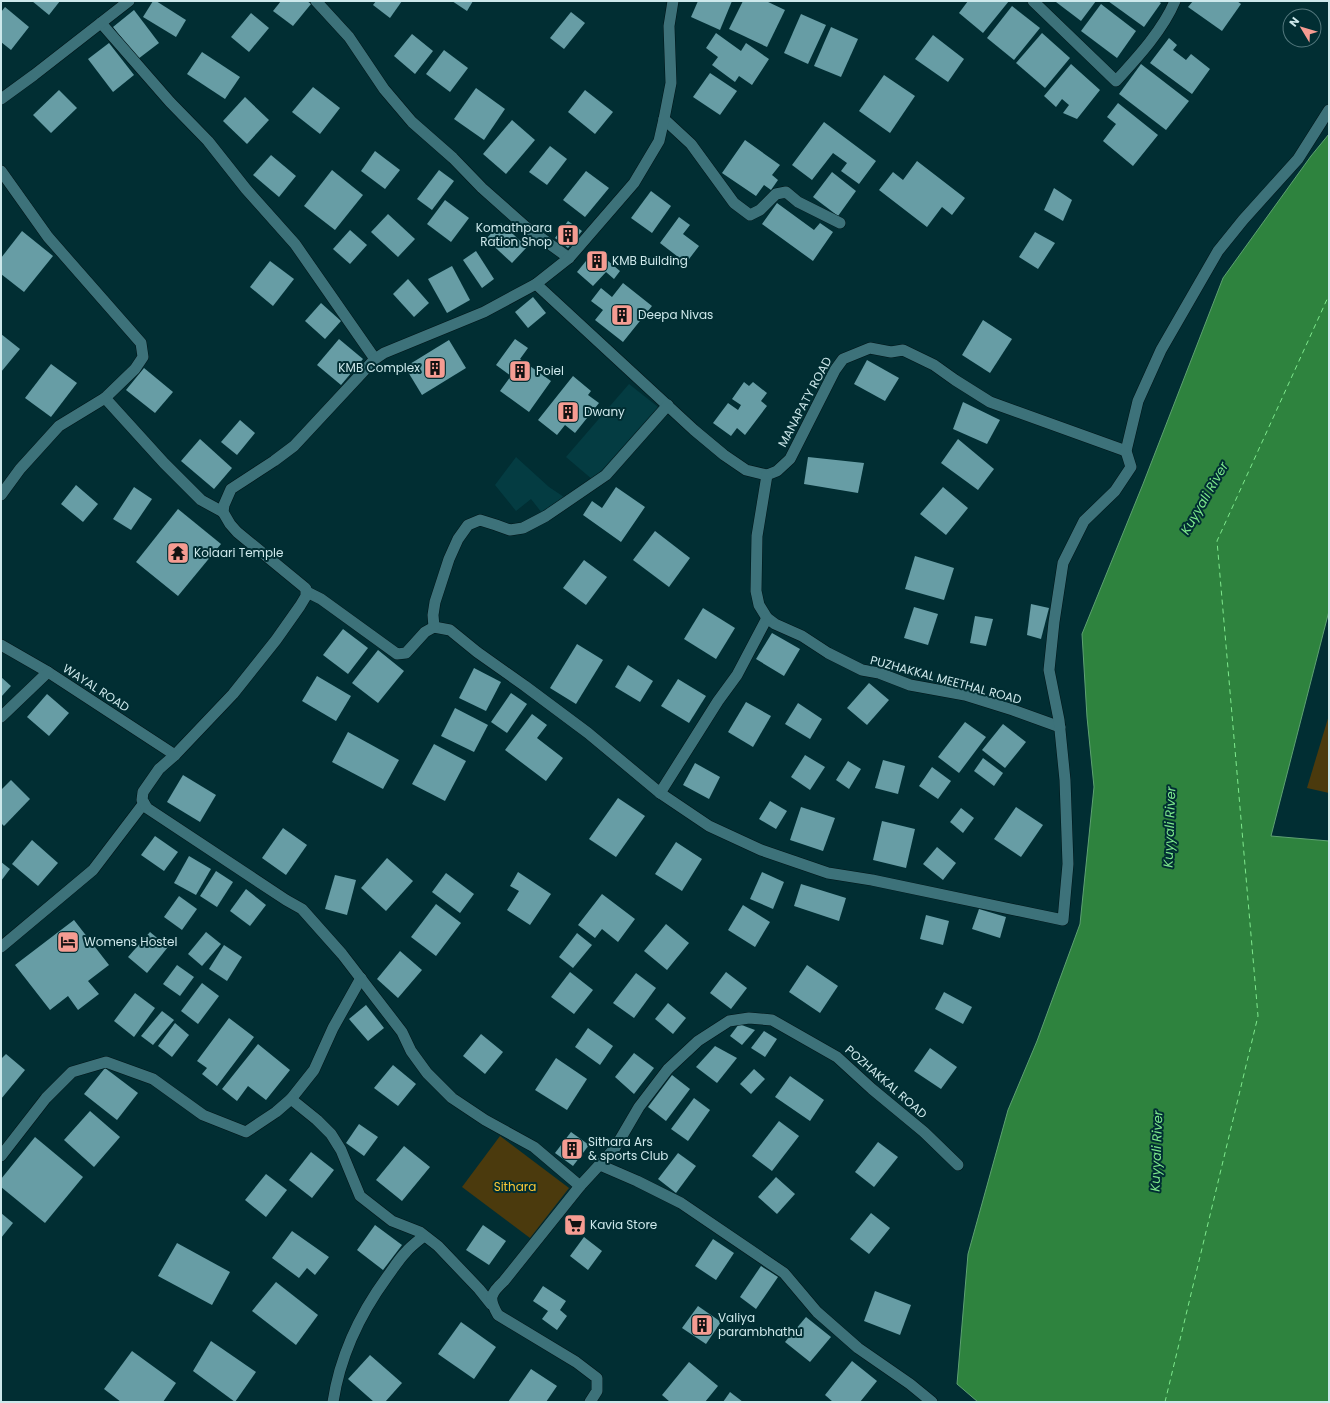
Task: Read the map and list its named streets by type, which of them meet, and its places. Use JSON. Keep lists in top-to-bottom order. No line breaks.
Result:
{"streets":{"street":["MANAPATY ROAD","PUZHAKKAL MEETHAL ROAD","WAYAL ROAD","POZHAKKAL ROAD"]},"water":["Kuyyali River"],"parks":["Sithara"],"places":{"building":["Komathpara Ration Shop","KMB Building","Deepa Nivas","KMB Complex","Poiel","Dwany","Sithara Ars & sports Club","Valiya parambhathu"],"temple":["Kolaari Temple"],"hotel":["Womens Hostel"],"supermarket":["Kavia Store"]},"north":"top left"}
